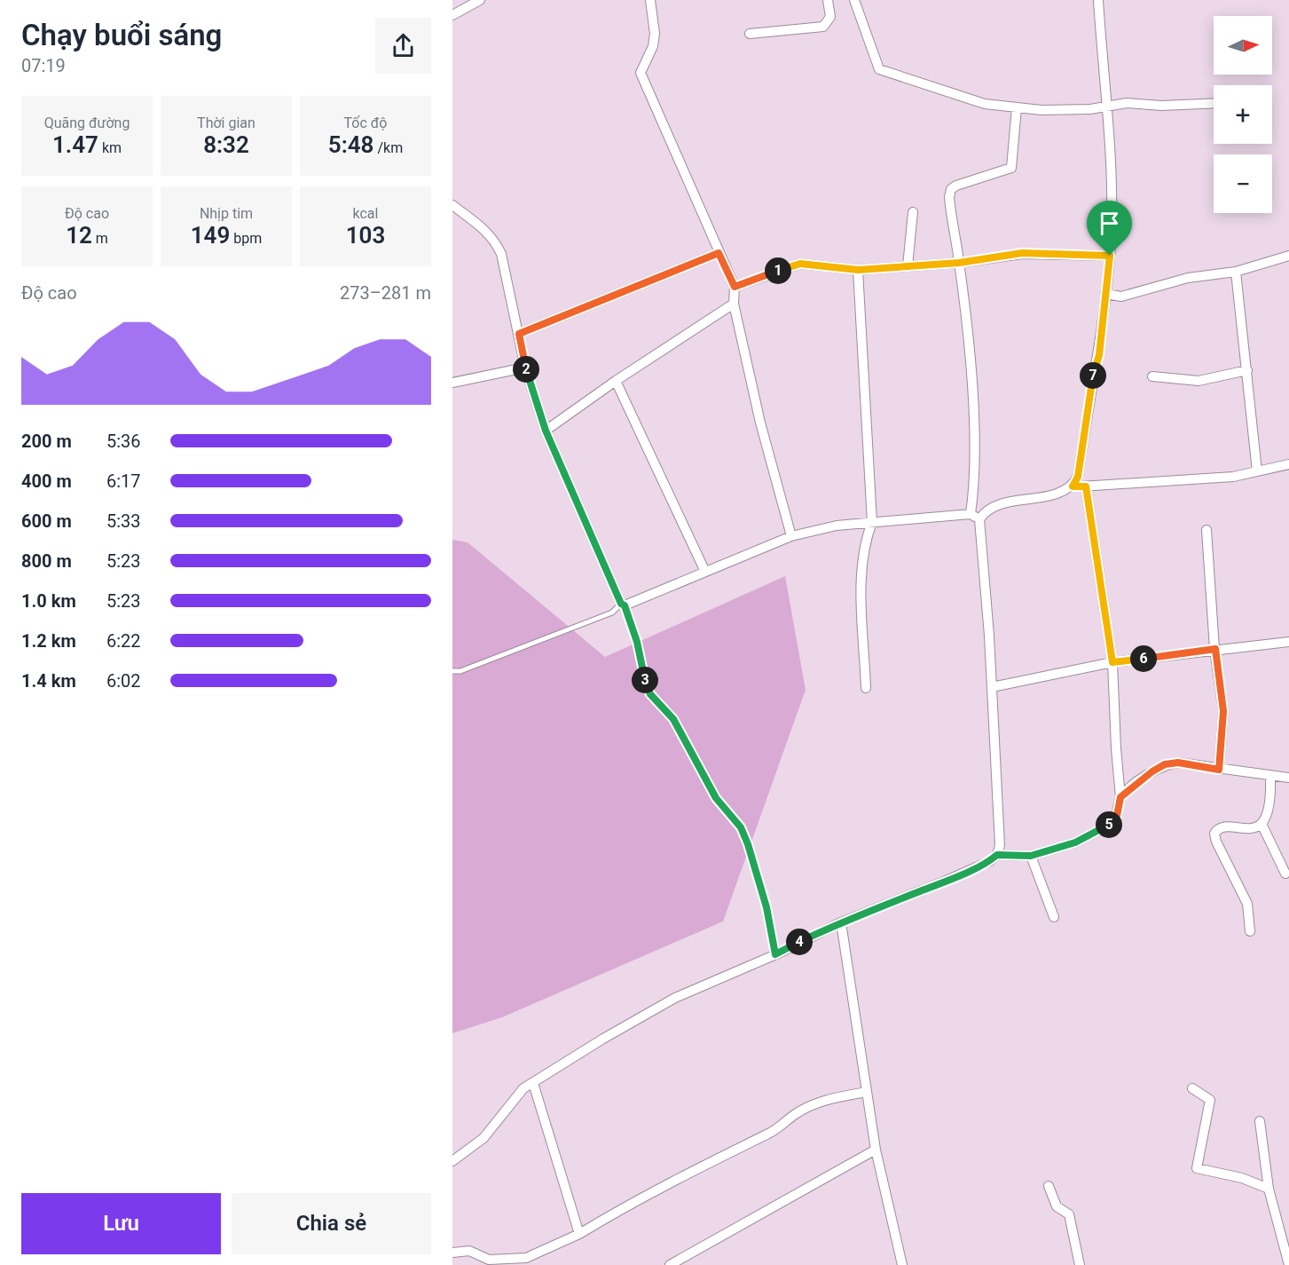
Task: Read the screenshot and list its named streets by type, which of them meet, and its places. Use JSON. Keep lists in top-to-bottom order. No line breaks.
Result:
{"north":"right","page":{"heading":["Chạy buổi sáng","07:19"],"map_buttons":["+","−"],"stats":[["Quãng đường","1.47 km"],["Thời gian","8:32"],["Tốc độ","5:48 /km"],["Độ cao","12 m"],["Nhịp tim","149 bpm"],["kcal","103"]],"pins":["1","2","7","6","3","5","4"],"chart":["Độ cao","273–281 m"],"list":[{"name":"200 m","note":"5:36"},{"name":"400 m","note":"6:17"},{"name":"600 m","note":"5:33"},{"name":"800 m","note":"5:23"},{"name":"1.0 km","note":"5:23"},{"name":"1.2 km","note":"6:22"},{"name":"1.4 km","note":"6:02"}],"buttons":["Lưu","Chia sẻ"]}}
